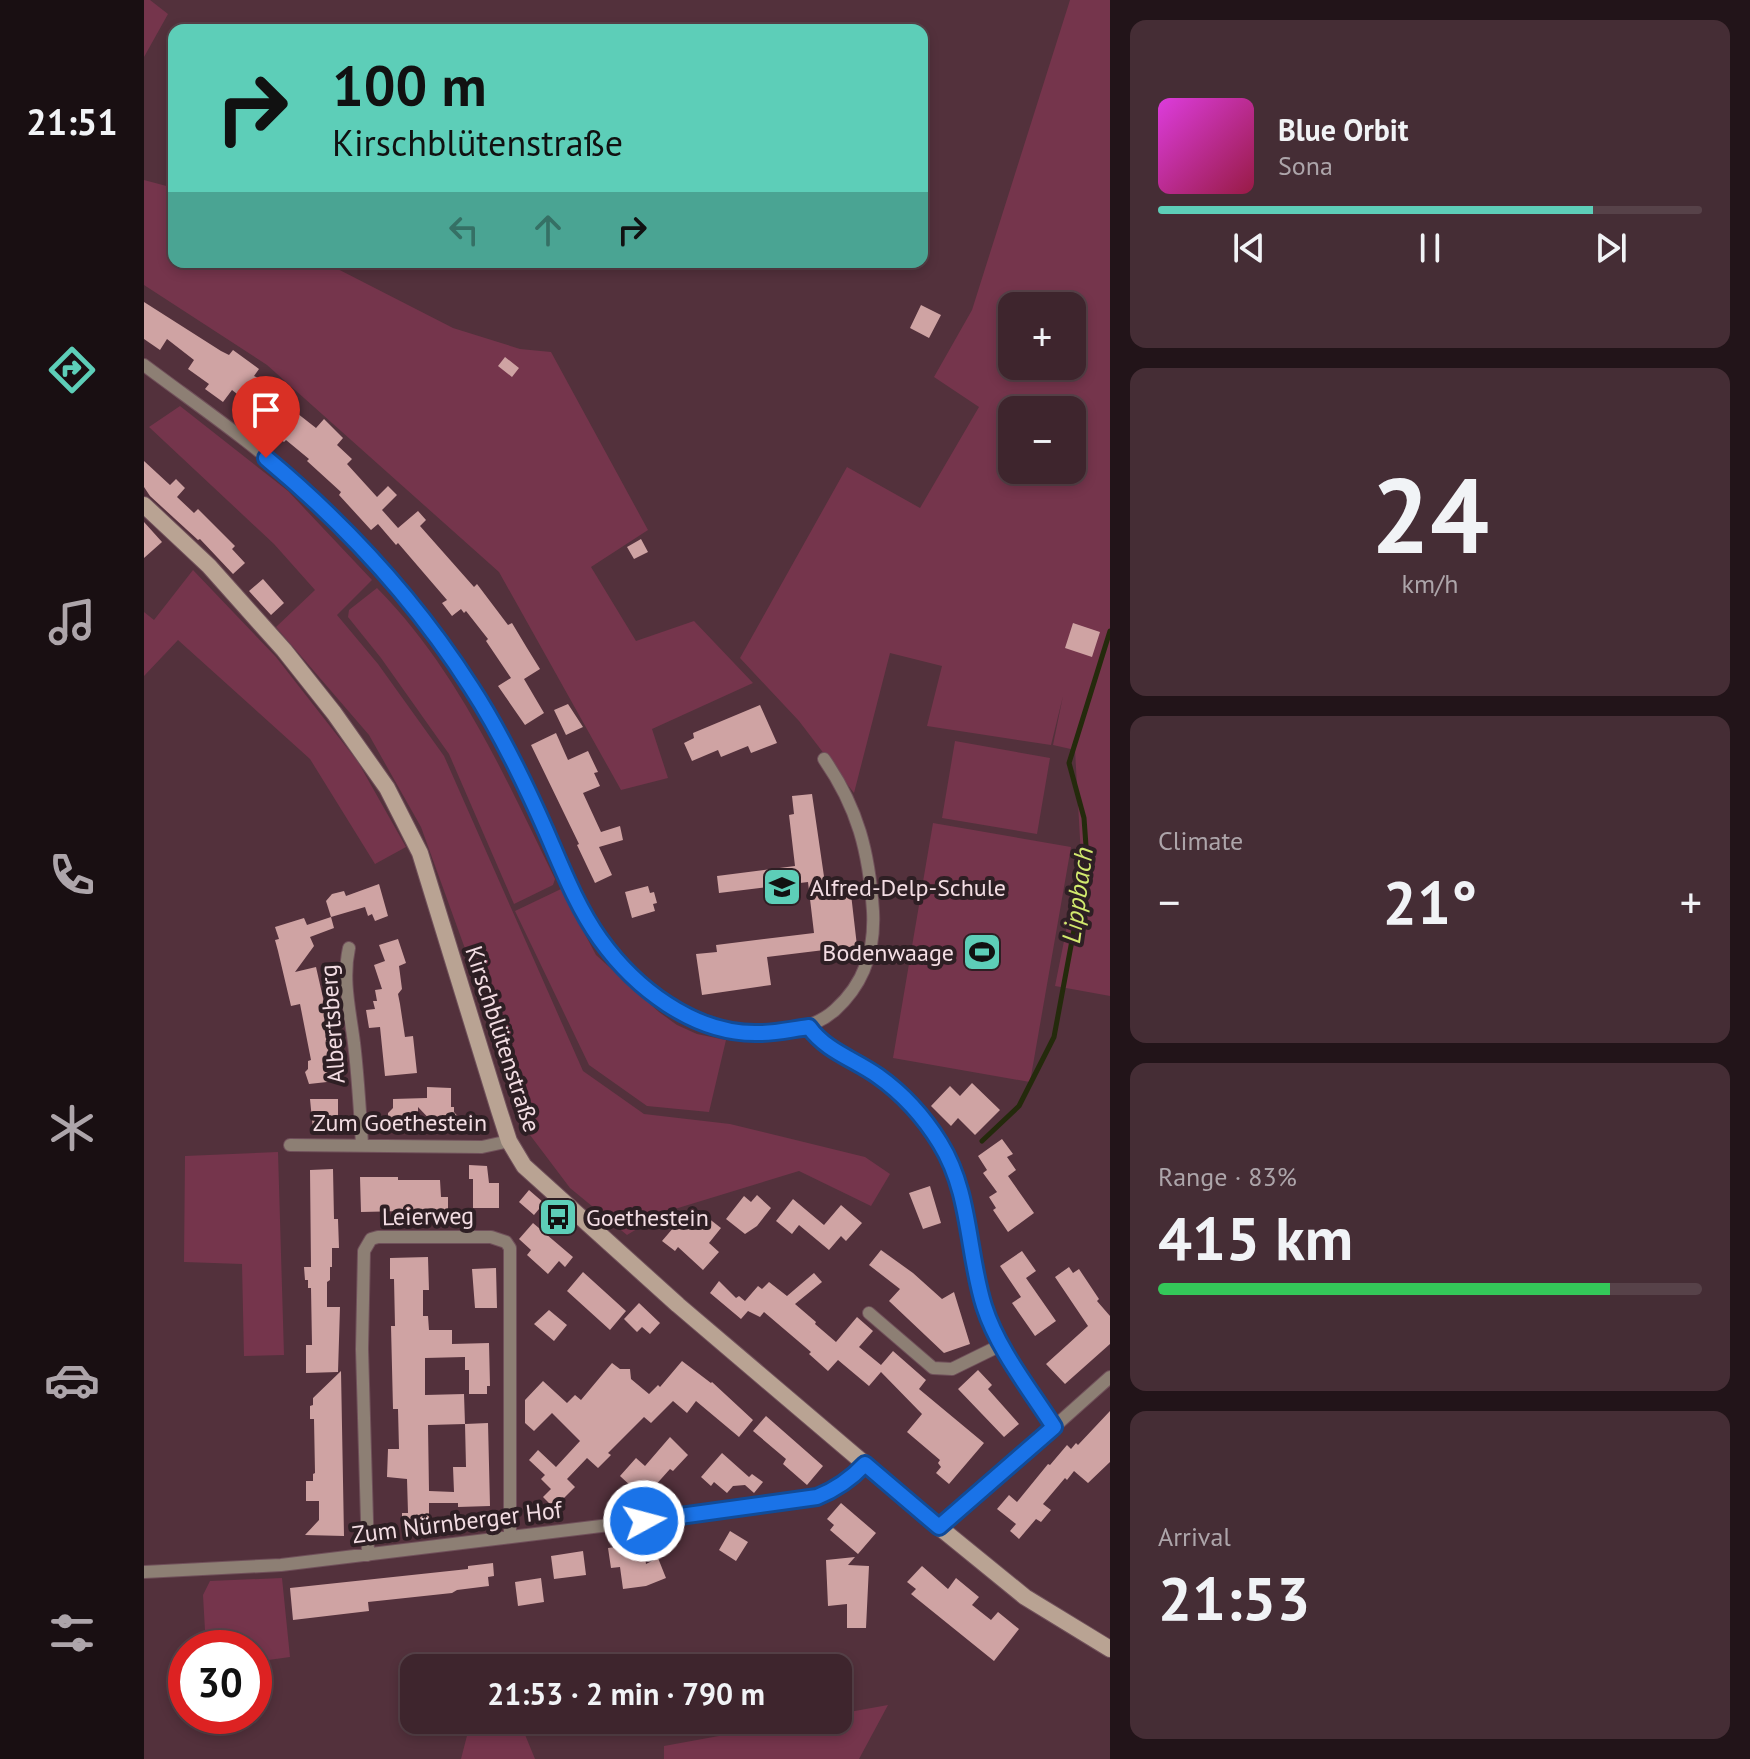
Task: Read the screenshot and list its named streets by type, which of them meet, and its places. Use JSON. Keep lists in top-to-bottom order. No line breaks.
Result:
{"streets":{"main road":["Kirschblütenstraße"],"street":["Albertsberg","Zum Goethestein","Leierweg","Zum Nürnberger Hof"]},"crossings":[["Albertsberg","Zum Goethestein"],["Kirschblütenstraße","Zum Goethestein"],["Kirschblütenstraße","Zum Nürnberger Hof"],["Leierweg","Zum Nürnberger Hof"]],"water":["Lippbach"],"places":{"school or university":["Alfred-Delp-Schule"],"sports":["Bodenwaage"],"bus stop":["Goethestein"]},"page":{"tabs":"21:51","turn":["100 m","Kirschblütenstraße"],"song":["Blue Orbit","Sona"],"map_buttons":["+","−"],"tile":[["24","km/h"],"Climate",["Range · 83%","415 km"],["Arrival","21:53"]],"heat":["−","21°","+"],"limit":"30","trip":"21:53 · 2 min · 790 m"}}
